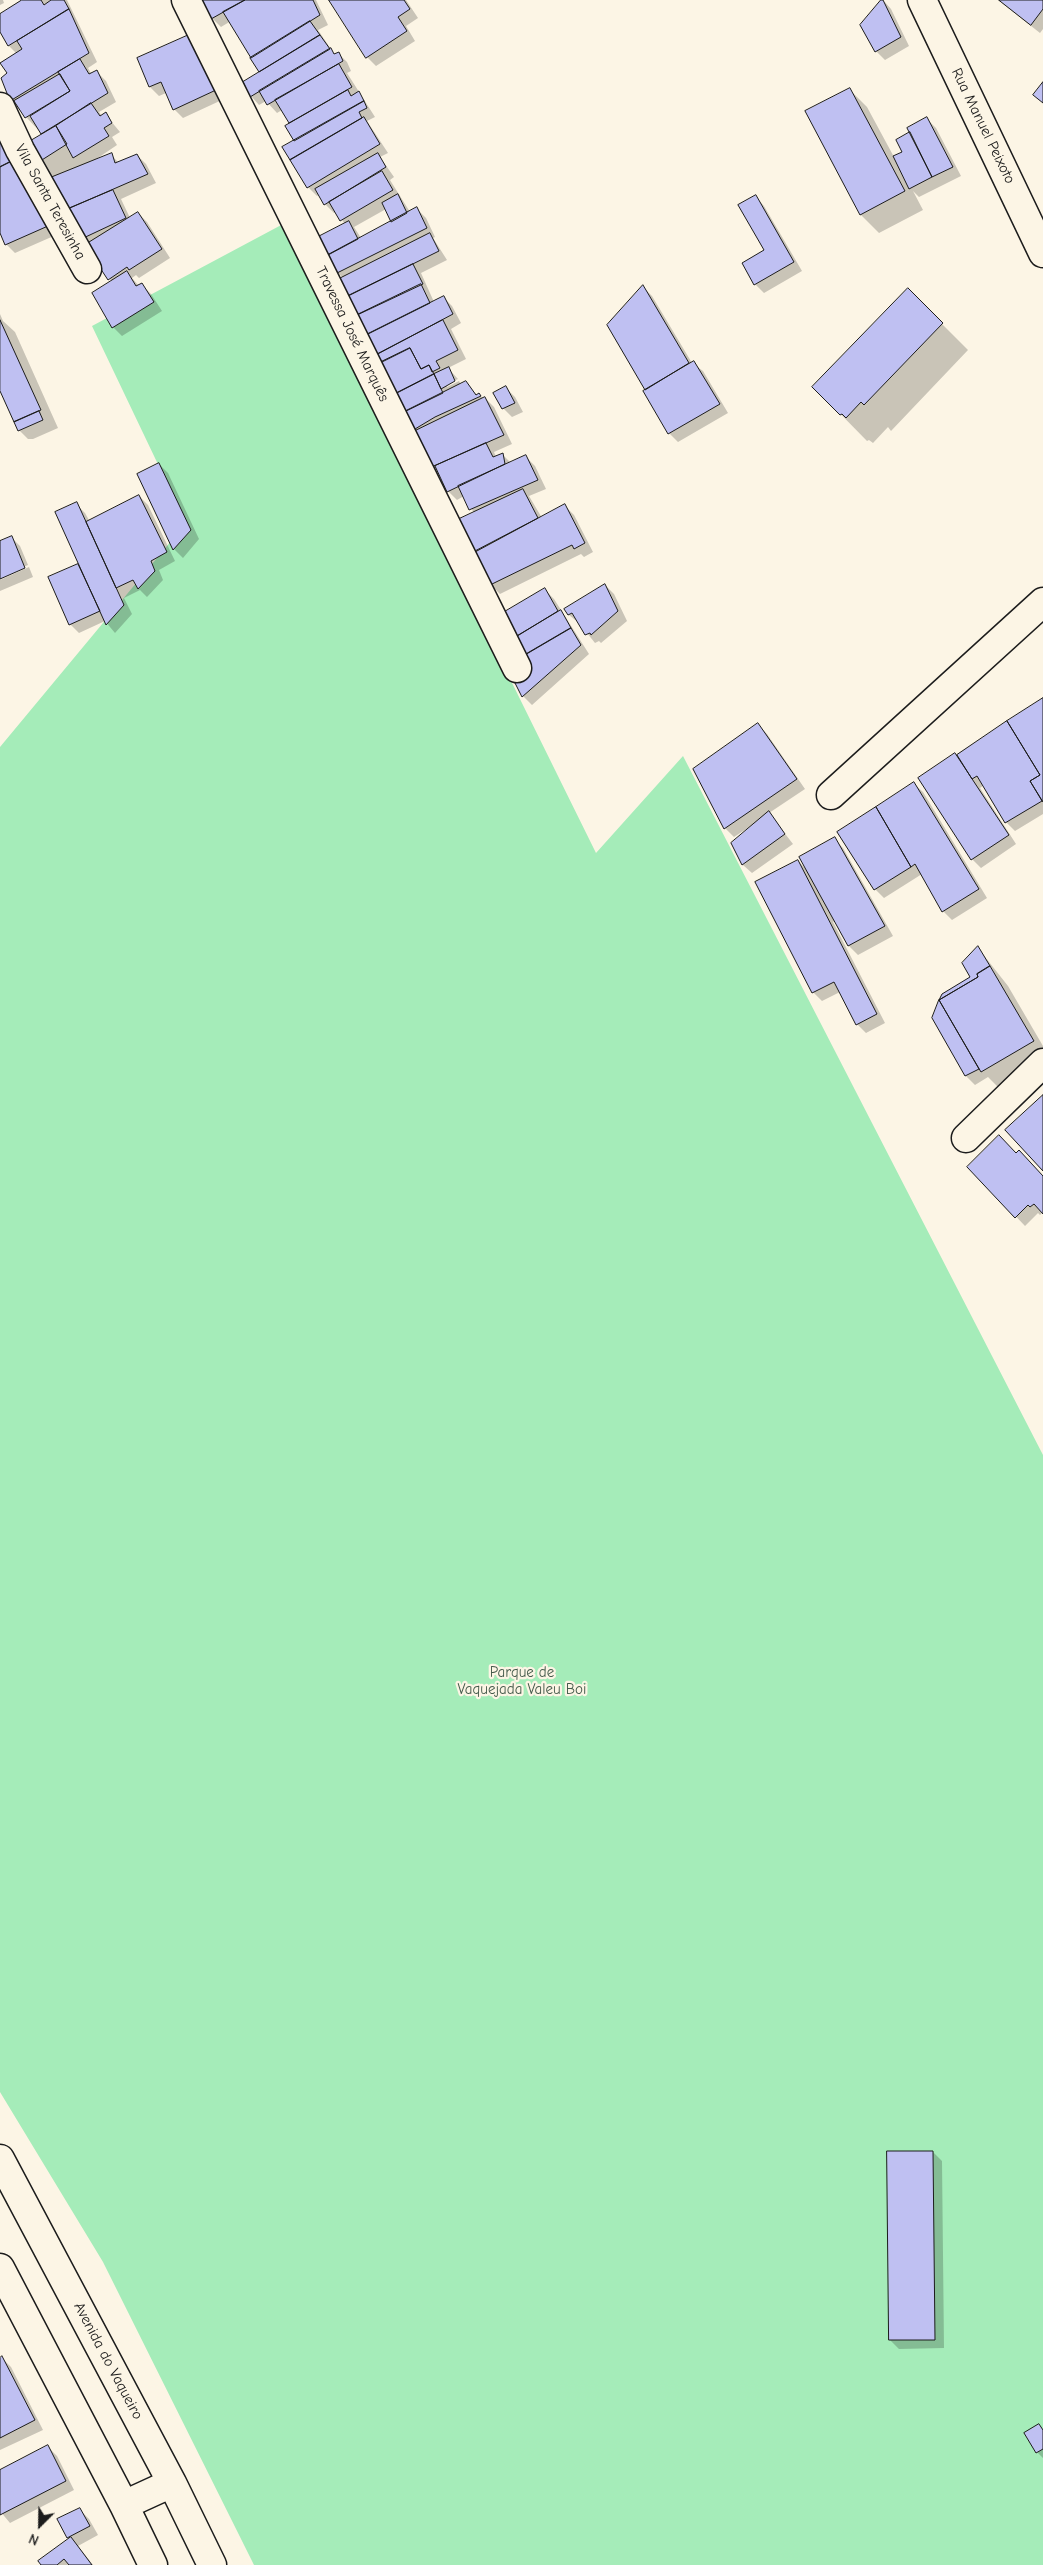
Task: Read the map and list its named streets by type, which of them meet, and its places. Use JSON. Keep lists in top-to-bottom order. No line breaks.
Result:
{"streets":{"street":["Rua Manuel Peixoto","Vila Santa Teresinha","Travessa José Marquês","Avenida do Vaqueiro"]},"parks":["Parque de Vaquejada Valeu Boi"],"north":"bottom left"}
